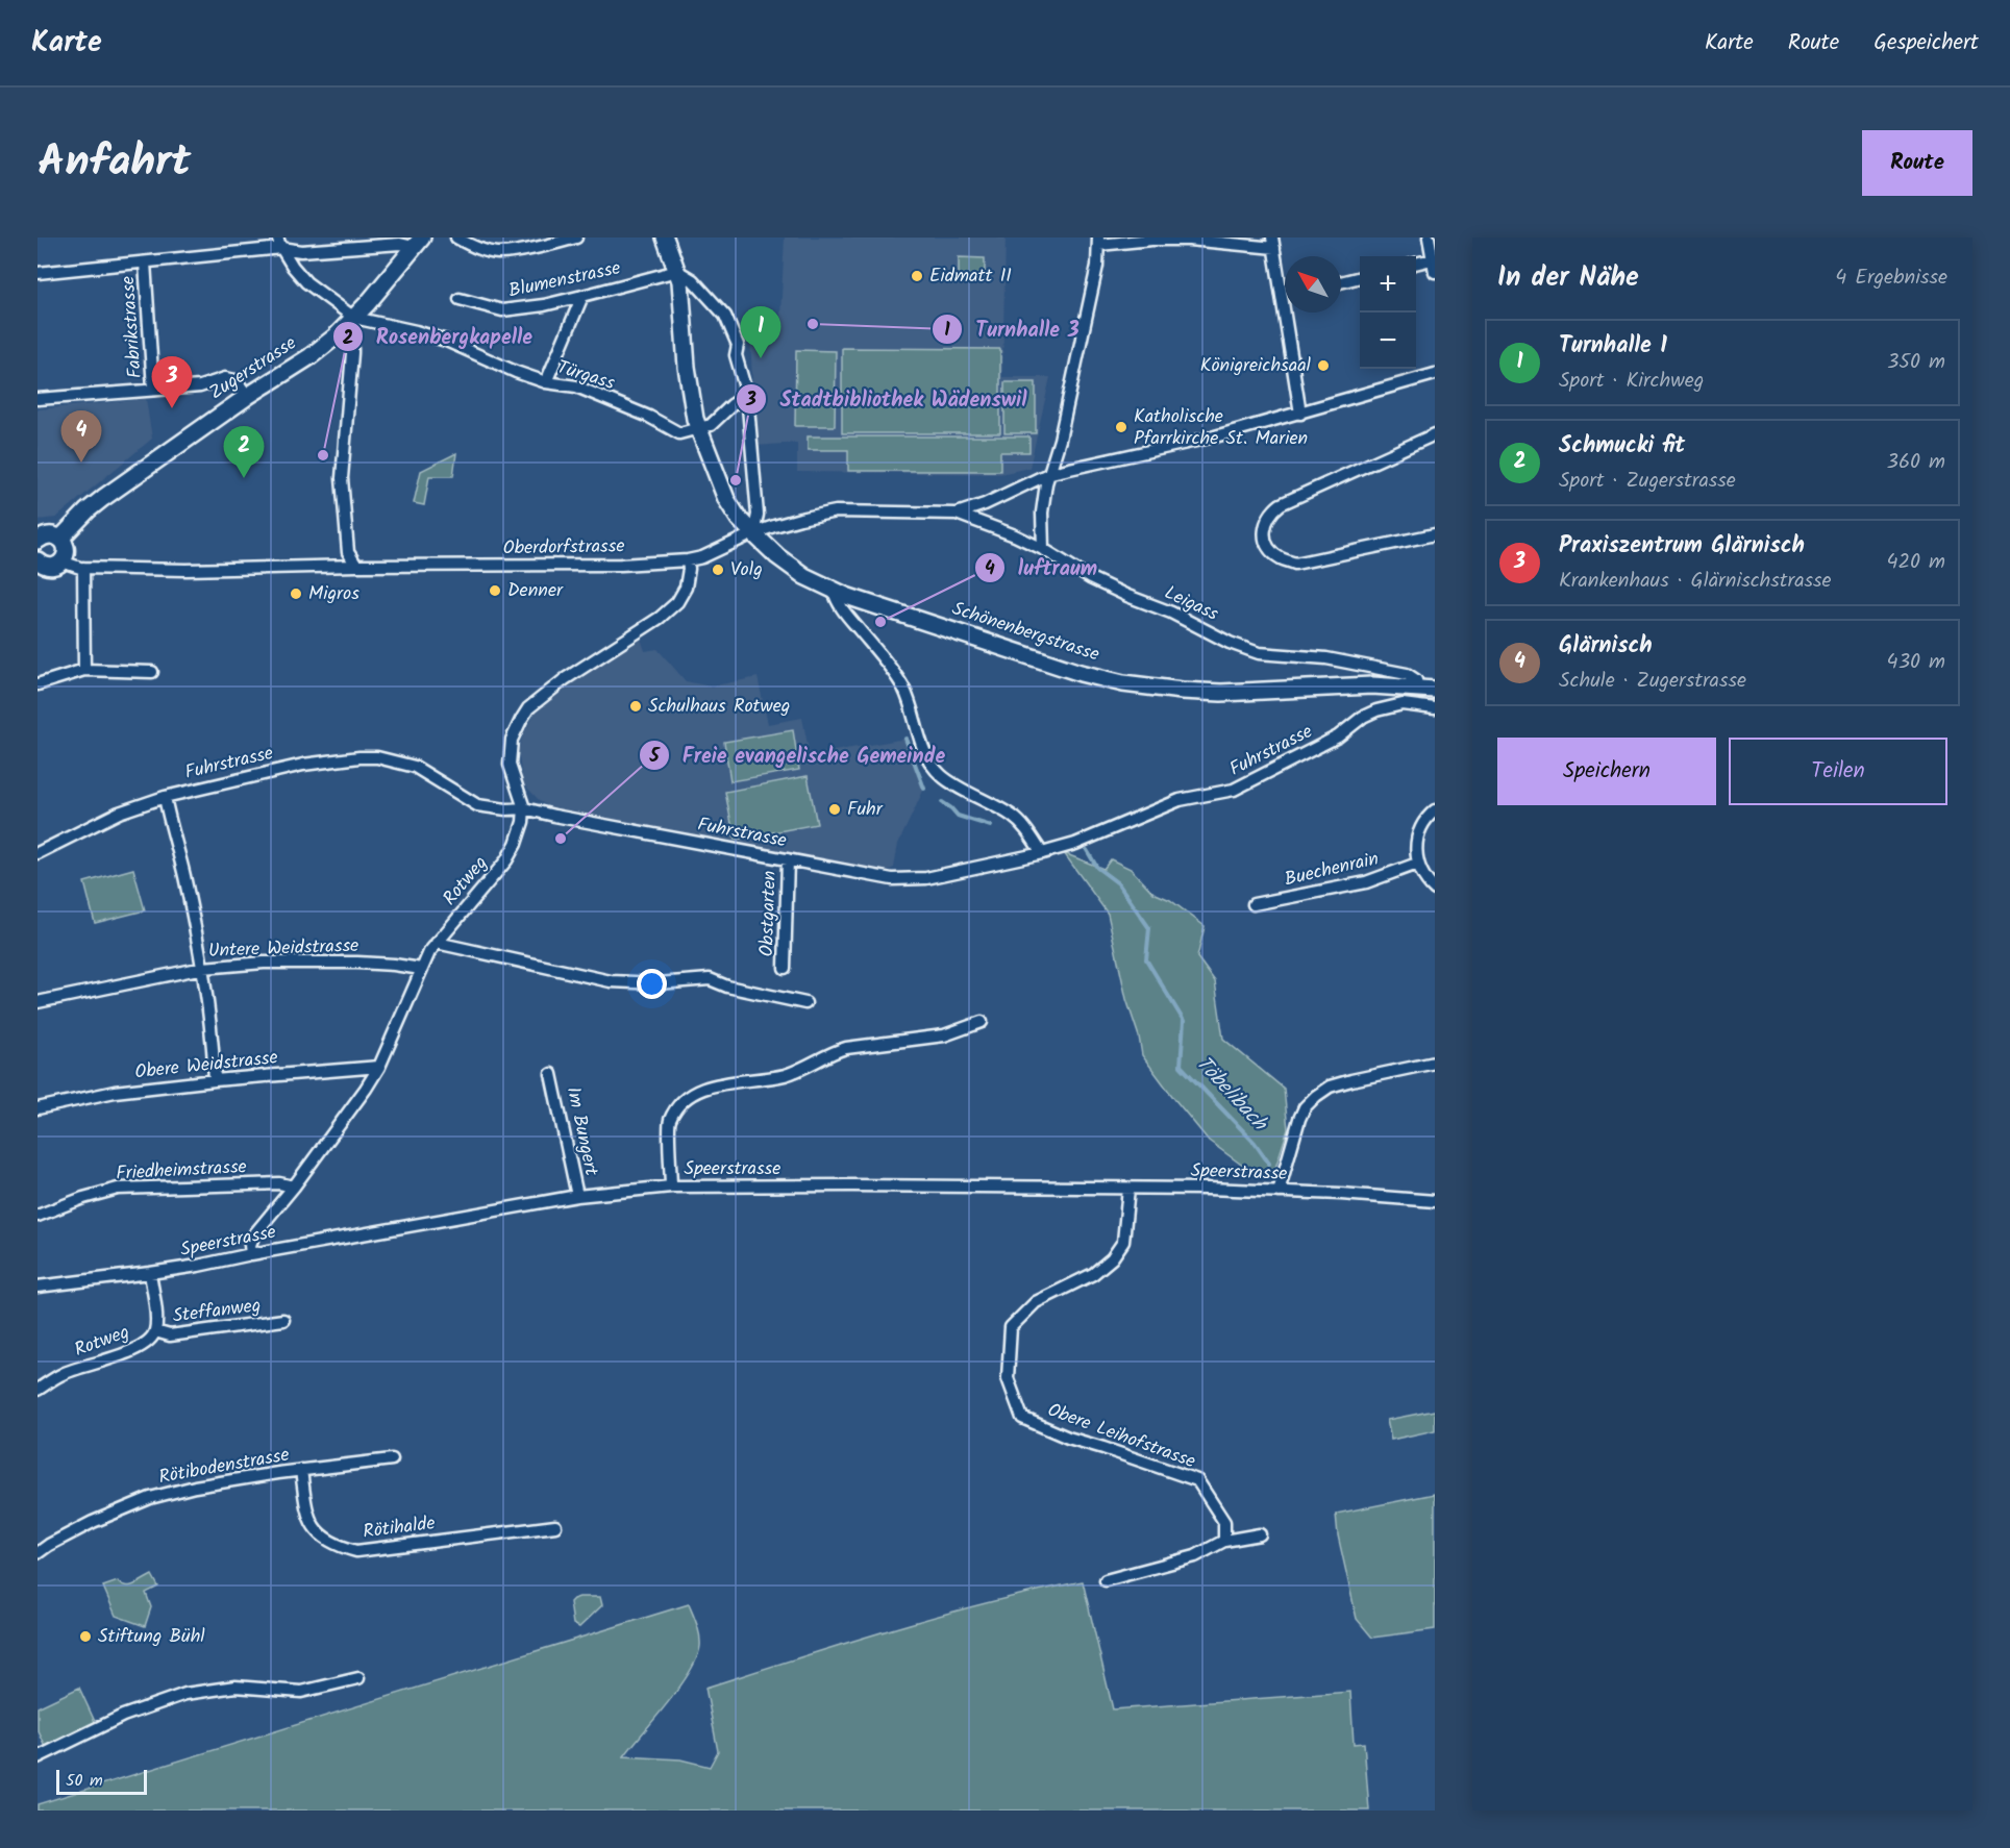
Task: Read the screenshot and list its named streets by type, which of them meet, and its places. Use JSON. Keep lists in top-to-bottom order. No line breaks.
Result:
{"streets":{"street":["Blumenstrasse","Fabrikstrasse","Zugerstrasse","Türgass","Oberdorfstrasse","Leigass","Schönenbergstrasse","Fuhrstrasse","Buechenrain","Rotweg","Obstgarten","Untere Weidstrasse","Obere Weidstrasse","Im Bungert","Speerstrasse","Friedheimstrasse","Steffanweg","Obere Leihofstrasse","Rötibodenstrasse","Rötihalde"]},"crossings":[["Blumenstrasse","Schönenbergstrasse"],["Zugerstrasse","Türgass"],["Türgass","Schönenbergstrasse"],["Oberdorfstrasse","Leigass"],["Oberdorfstrasse","Schönenbergstrasse"],["Oberdorfstrasse","Rotweg"],["Leigass","Schönenbergstrasse"],["Fuhrstrasse","Rotweg"],["Fuhrstrasse","Obstgarten"],["Rotweg","Untere Weidstrasse"],["Rotweg","Obere Weidstrasse"],["Rotweg","Speerstrasse"],["Rotweg","Friedheimstrasse"],["Rotweg","Steffanweg"],["Im Bungert","Speerstrasse"],["Speerstrasse","Obere Leihofstrasse"],["Rötibodenstrasse","Rötihalde"]],"water":["Töbelibach"],"places":["Eidmatt II","Turnhalle 3","Königreichsaal","Katholische Pfarrkirche St. Marien","Rosenbergkapelle","Stadtbibliothek Wädenswil","Volg","Denner","Migros","luftraum","Schulhaus Rotweg","Fuhr","Freie evangelische Gemeinde","Stiftung Bühl"],"scale_bar":"50 m","north":"top left","page":{"header":"Karte","nav":["Karte","Route","Gespeichert"],"title":"Anfahrt","buttons":["Route",["Speichern","Teilen"]],"heading":["In der Nähe","4 Ergebnisse"],"map_buttons":["+","−"],"pins":["1","3","4","2"],"list":[{"mark":"1","name":"Turnhalle 1","note":"Sport · Kirchweg","value":"350 m"},{"mark":"2","name":"Schmucki fit","note":"Sport · Zugerstrasse","value":"360 m"},{"mark":"3","name":"Praxiszentrum Glärnisch","note":"Krankenhaus · Glärnischstrasse","value":"420 m"},{"mark":"4","name":"Glärnisch","note":"Schule · Zugerstrasse","value":"430 m"}],"scale":"50 m"}}
